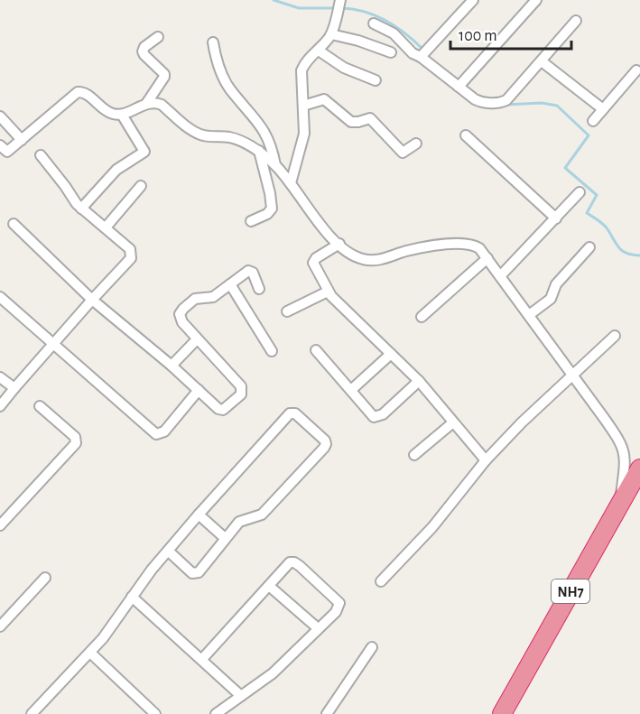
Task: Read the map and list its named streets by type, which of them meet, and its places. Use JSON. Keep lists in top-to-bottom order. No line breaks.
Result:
{"streets":{"highway":["NH7"]},"scale_bar":"100 m"}
